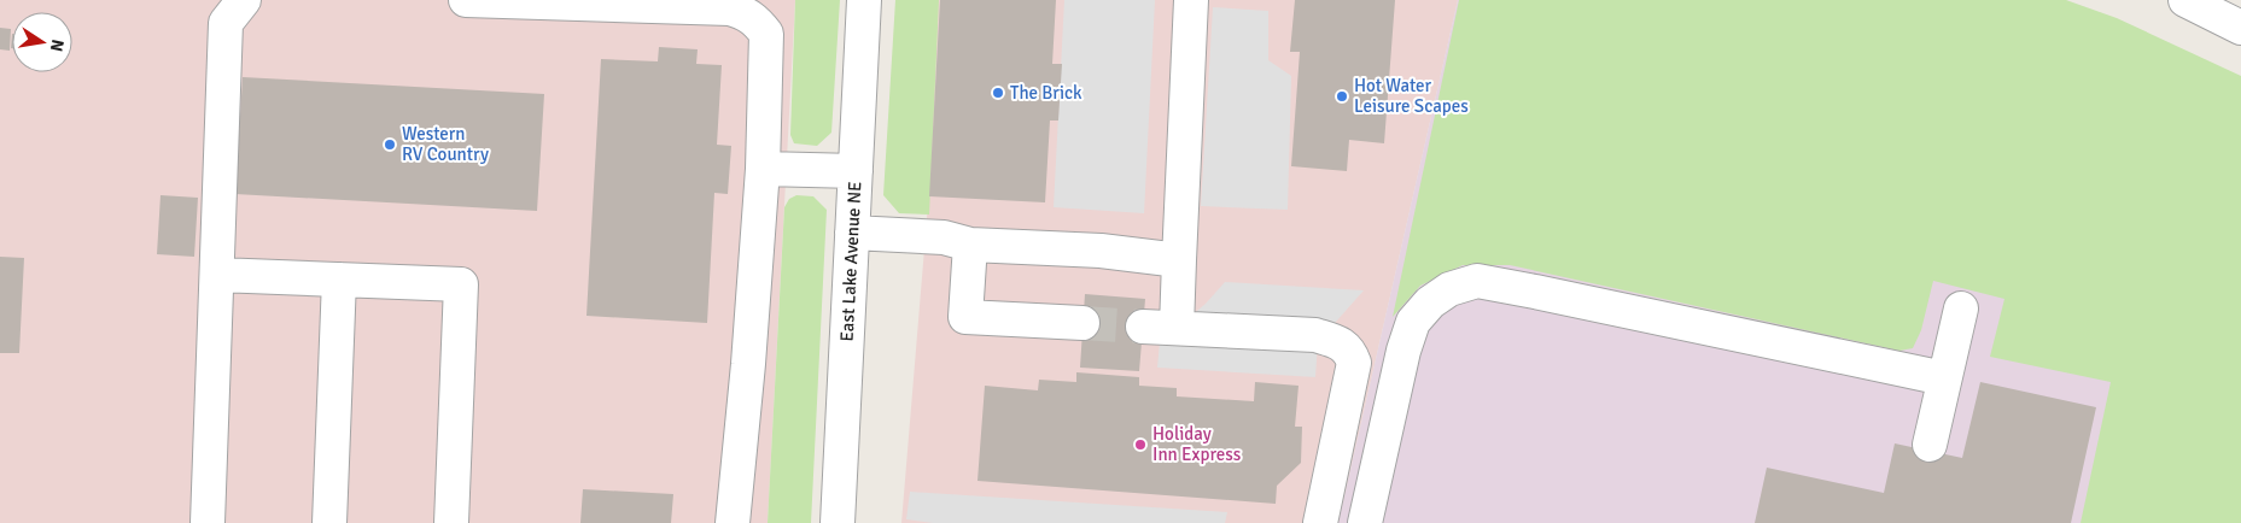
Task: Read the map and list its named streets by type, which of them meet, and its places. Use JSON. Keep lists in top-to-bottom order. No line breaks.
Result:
{"streets":{"street":["East Lake Avenue NE"]},"places":["The Brick","Hot Water Leisure Scapes","Western RV Country","Holiday Inn Express"],"north":"right"}
